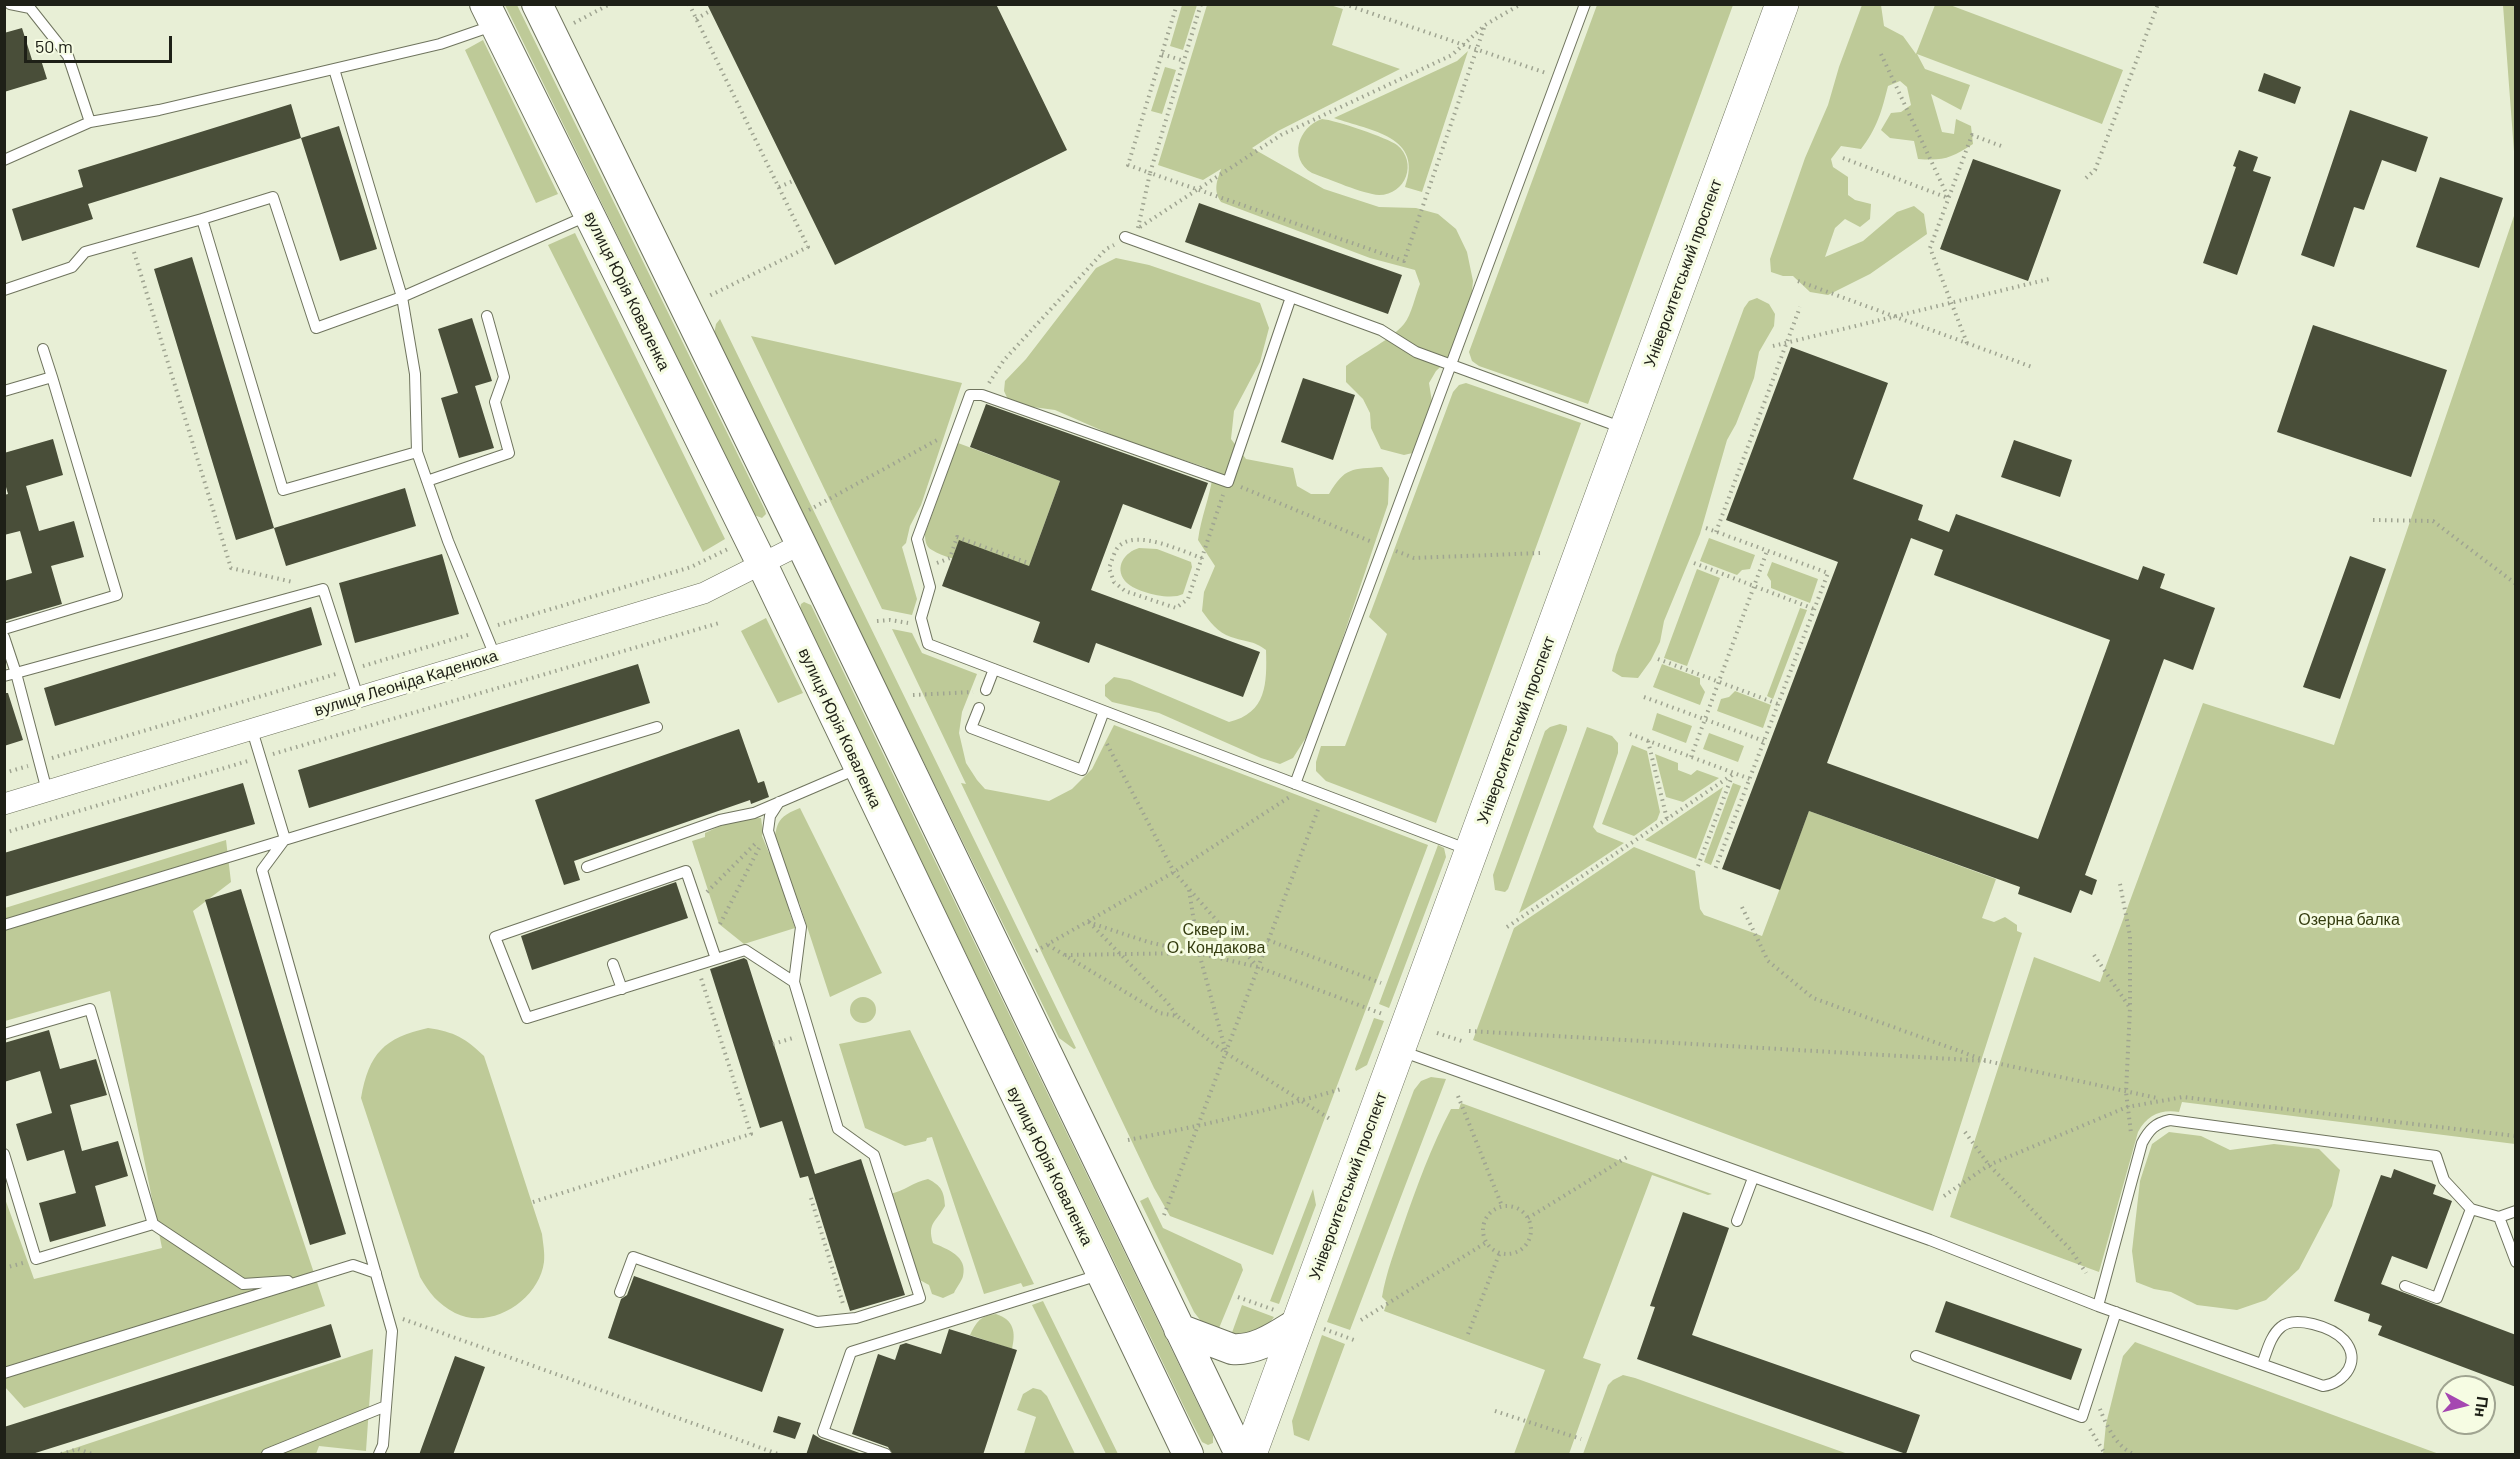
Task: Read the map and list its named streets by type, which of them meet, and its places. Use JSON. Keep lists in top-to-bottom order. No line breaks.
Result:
{"streets":{"main road":["Університетський проспект","вулиця Юрія Коваленка"],"street":["вулиця Леоніда Каденюка"]},"crossings":[["вулиця Юрія Коваленка","вулиця Леоніда Каденюка"]],"parks":["Озерна балка","Сквер ім. О. Кондакова"],"scale_bar":"50 m","north":"right"}
